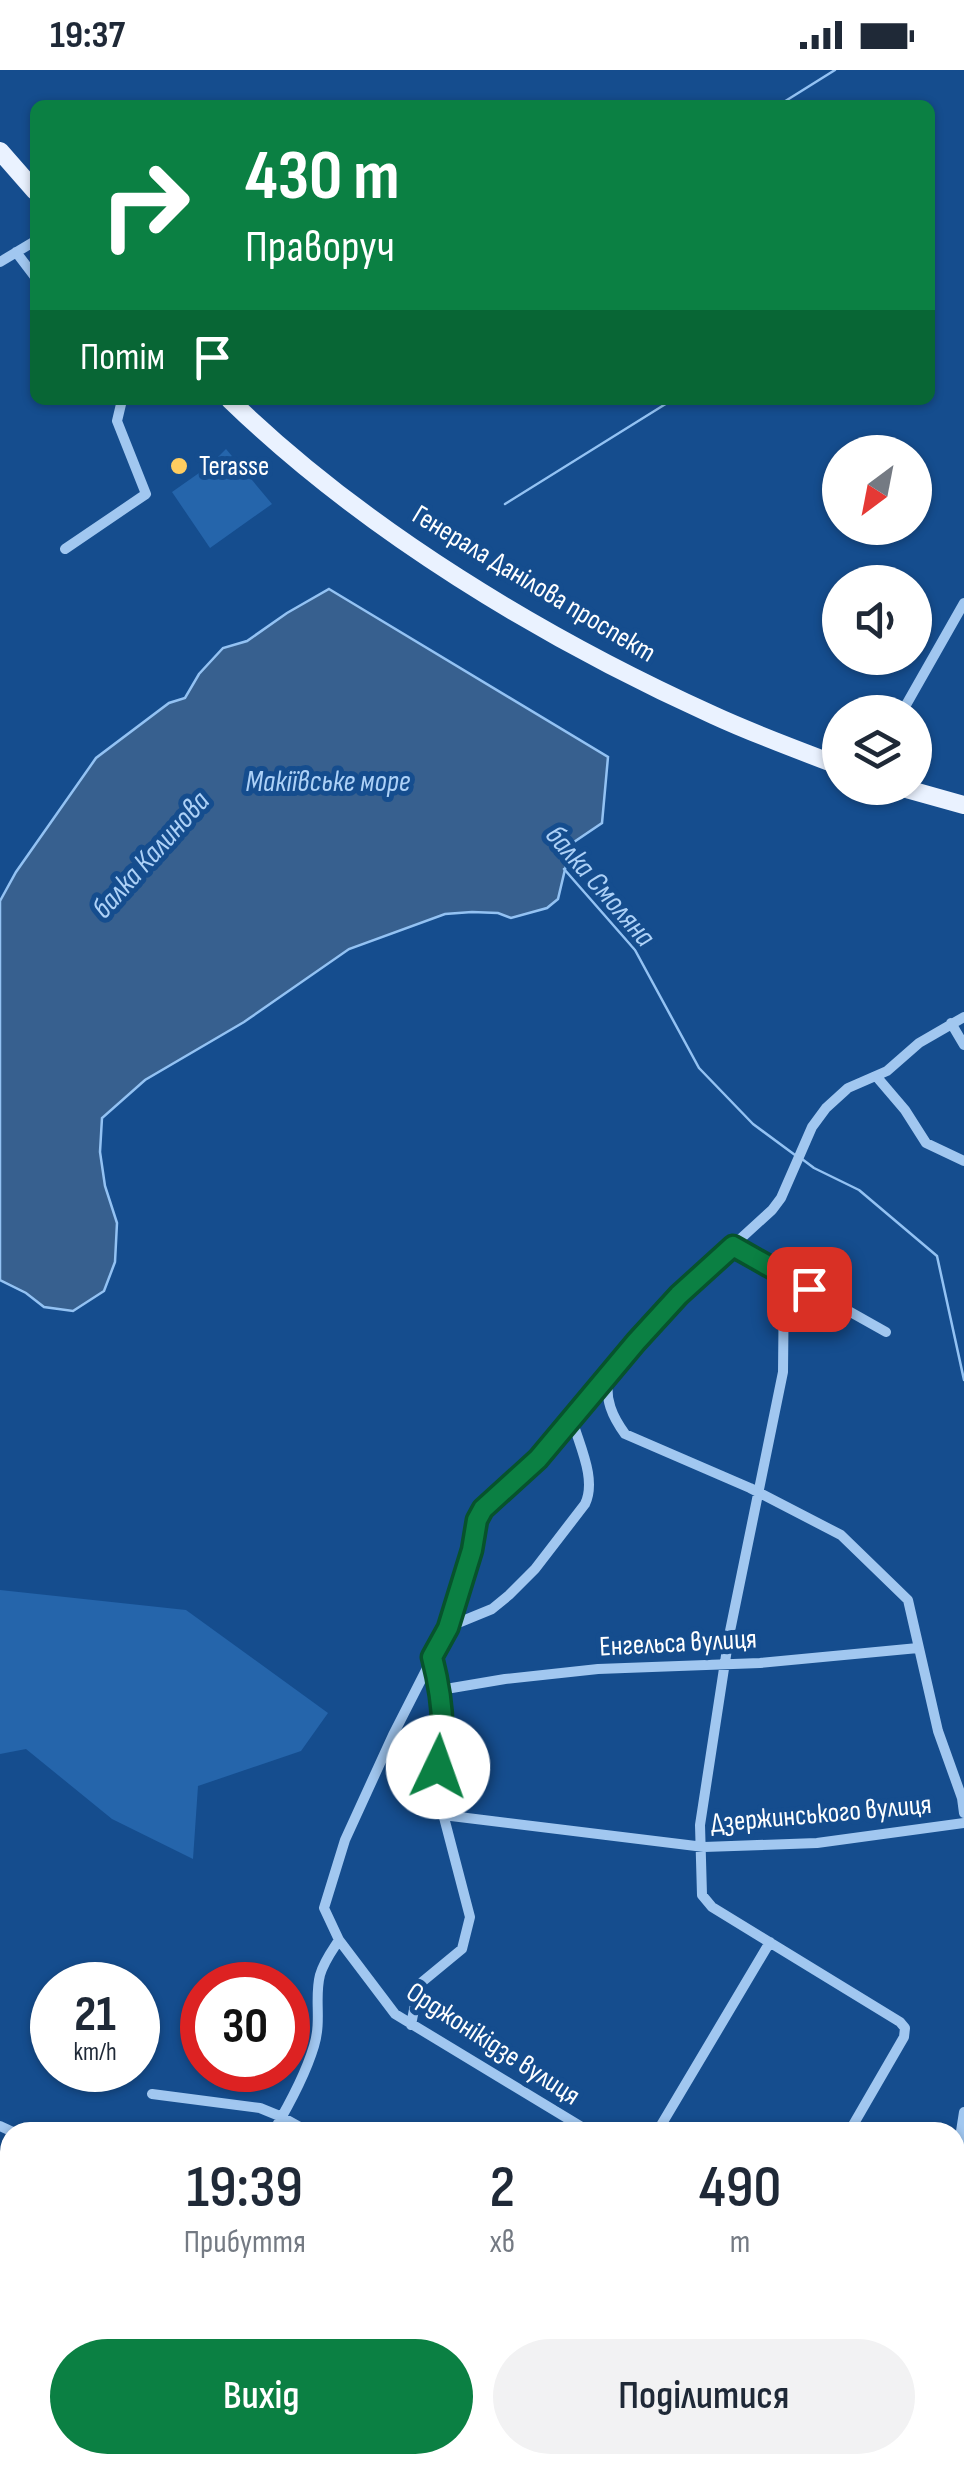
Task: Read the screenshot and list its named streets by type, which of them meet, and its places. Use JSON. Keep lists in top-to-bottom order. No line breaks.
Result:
{"streets":{"main road":["Генерала Данілова проспект"],"street":["Енгельса вулиця","Дзержинського вулиця","Орджонікідзе вулиця"]},"water":["Макіївське море","балка Калинова","балка Смоляна"],"places":["Terasse"],"north":"bottom left","page":{"status":"19:37","turn":["430 m","Праворуч"],"then":"Потім","speed":"21 km/h","limit":"30","eta":["19:39","Прибуття","2","хв","490","m"],"buttons":["Вихід","Поділитися"]}}
